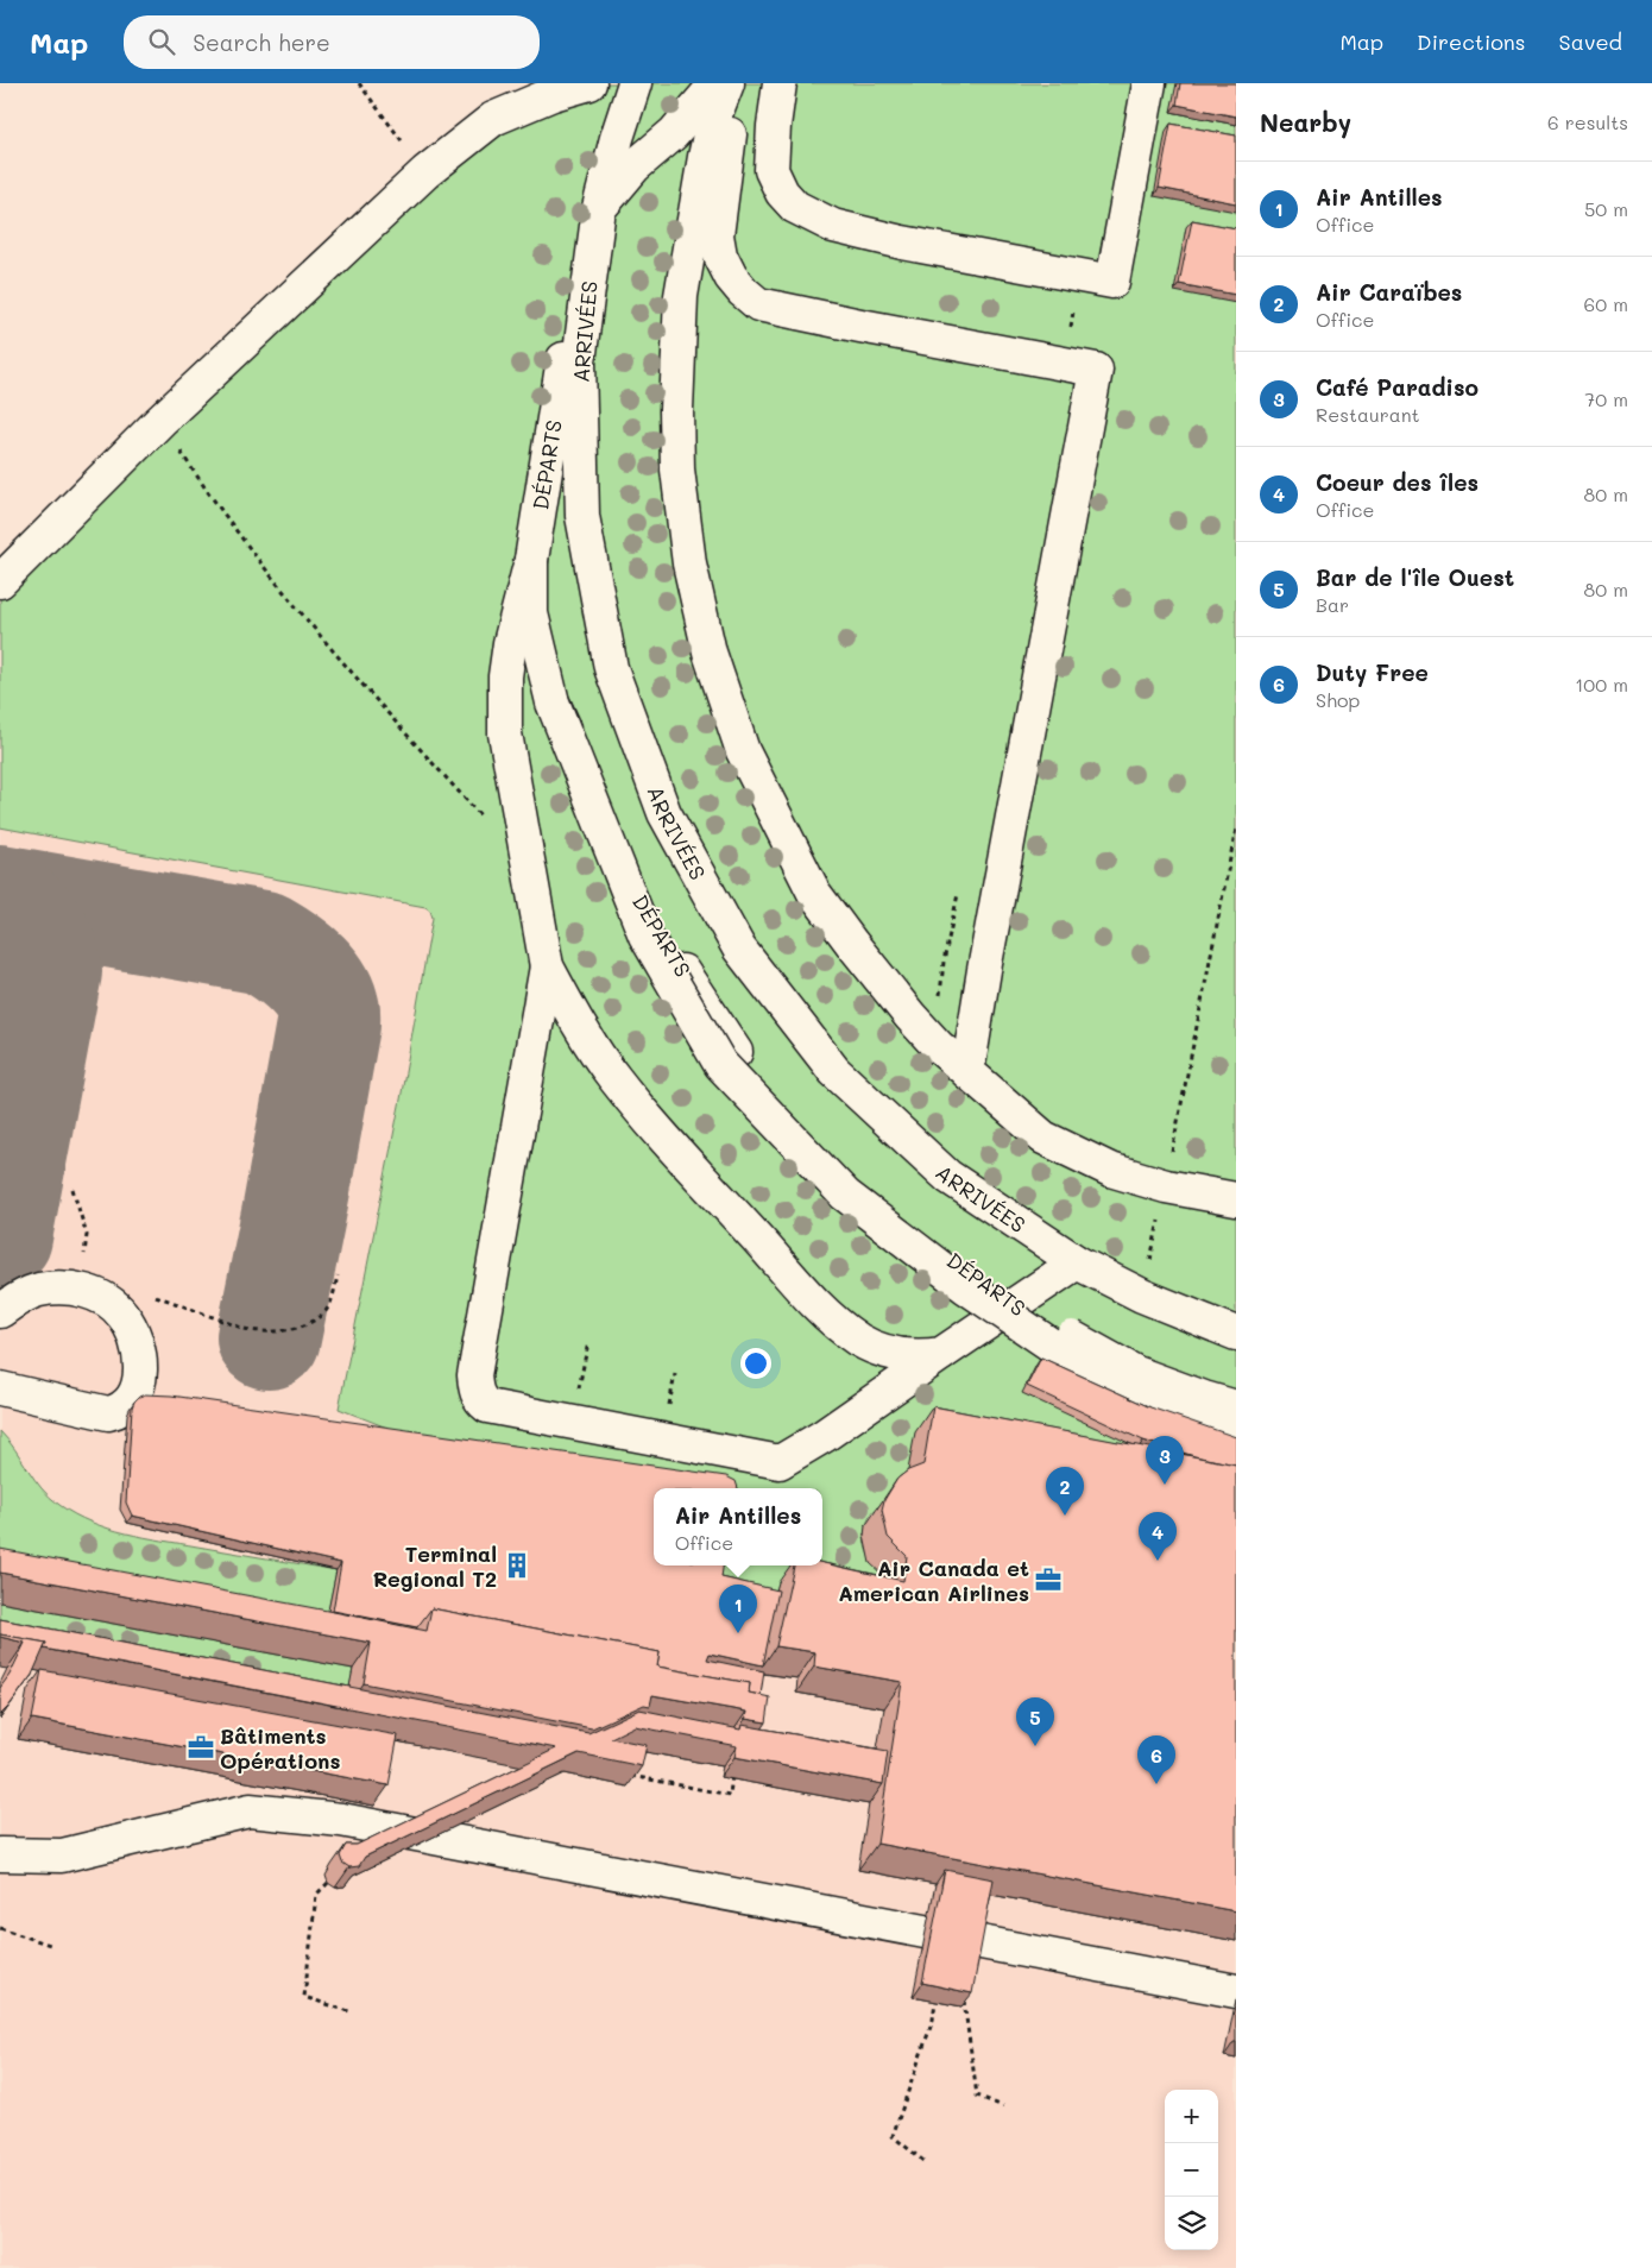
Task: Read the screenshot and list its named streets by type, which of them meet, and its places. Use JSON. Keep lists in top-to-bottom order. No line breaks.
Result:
{"streets":{"lane":["ARRIVÉES","DÉPARTS"]},"crossings":[["ARRIVÉES","DÉPARTS"]],"places":{"building":["Terminal Regional T2"],"office":["Air Canada et American Airlines","Bâtiments Opérations"]},"page":{"header":"Map","search":"Search here","nav":["Map","Directions","Saved"],"heading":["Nearby","6 results"],"list":[{"mark":"1","name":"Air Antilles","note":"Office","value":"50 m"},{"mark":"2","name":"Air Caraïbes","note":"Office","value":"60 m"},{"mark":"3","name":"Café Paradiso","note":"Restaurant","value":"70 m"},{"mark":"4","name":"Coeur des îles","note":"Office","value":"80 m"},{"mark":"5","name":"Bar de l'île Ouest","note":"Bar","value":"80 m"},{"mark":"6","name":"Duty Free","note":"Shop","value":"100 m"}],"pins":["3","2","4","1","5","6"],"popup":["Air Antilles","Office"],"map_buttons":["+","−"]}}
